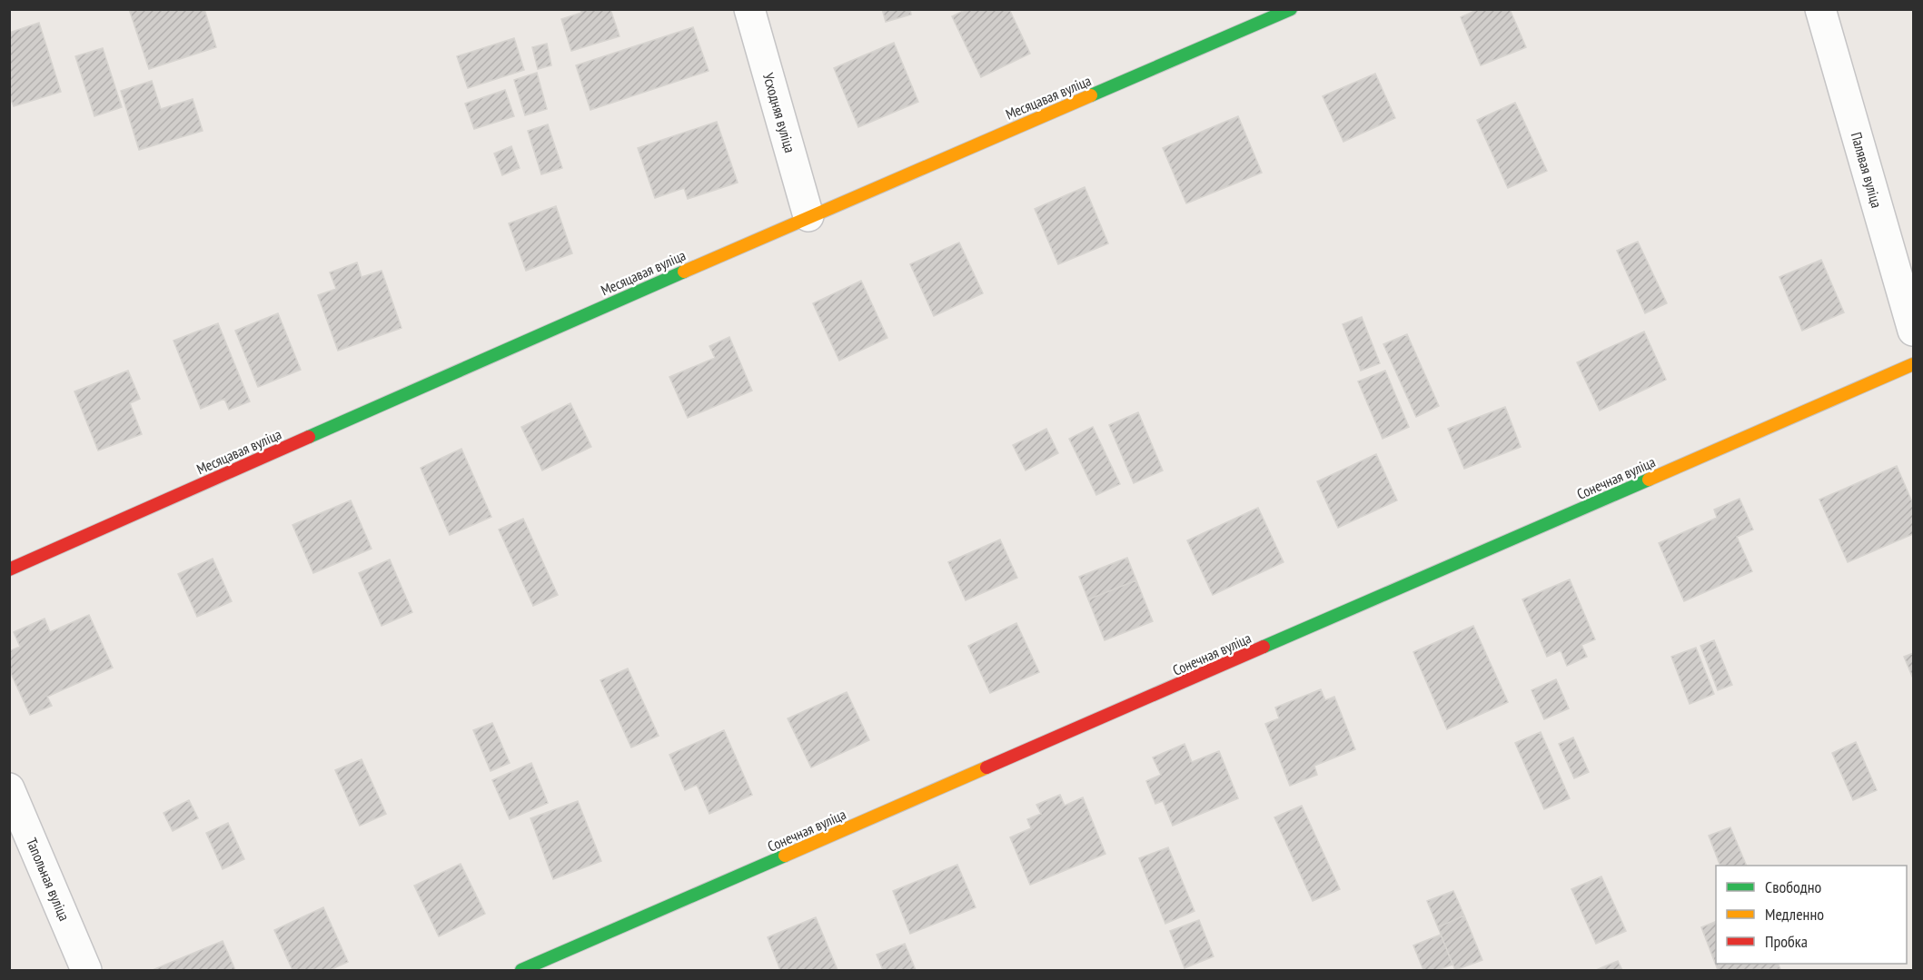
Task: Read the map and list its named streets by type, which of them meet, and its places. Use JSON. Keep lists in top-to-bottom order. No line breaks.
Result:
{"streets":{"street":["Месяцавая вуліца","Усходняя вуліца","Палявая вуліца","Сонечная вуліца","Тапольная вуліца"]},"crossings":[["Месяцавая вуліца","Усходняя вуліца"]],"legend":["Свободно","Медленно","Пробка"]}
